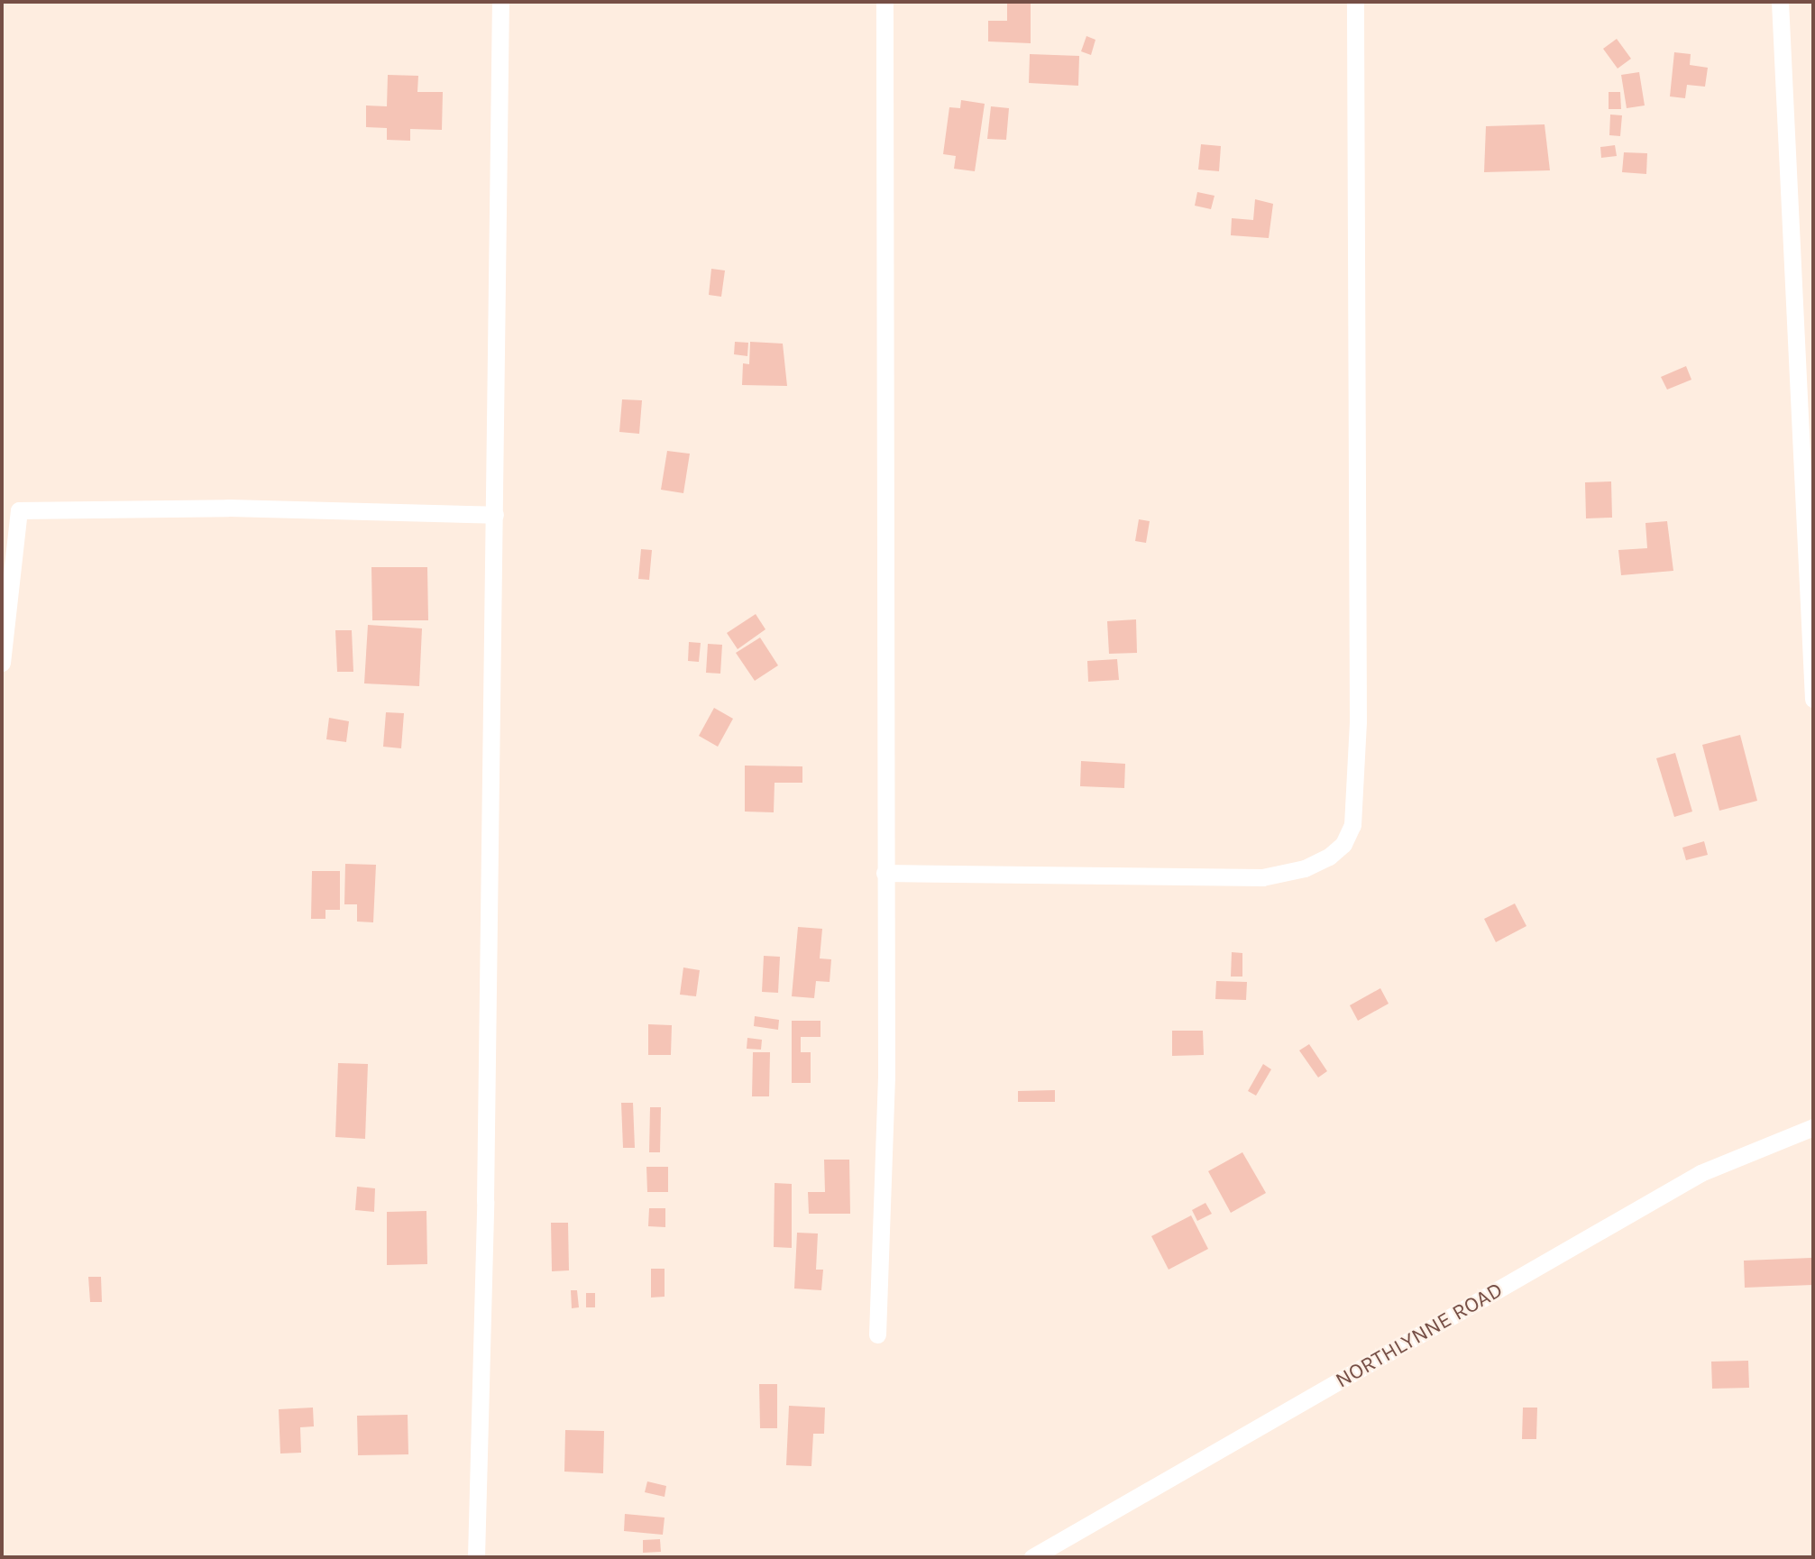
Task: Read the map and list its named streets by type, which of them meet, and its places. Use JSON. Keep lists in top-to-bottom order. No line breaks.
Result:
{"streets":{"street":["NORTHLYNNE ROAD"]}}
